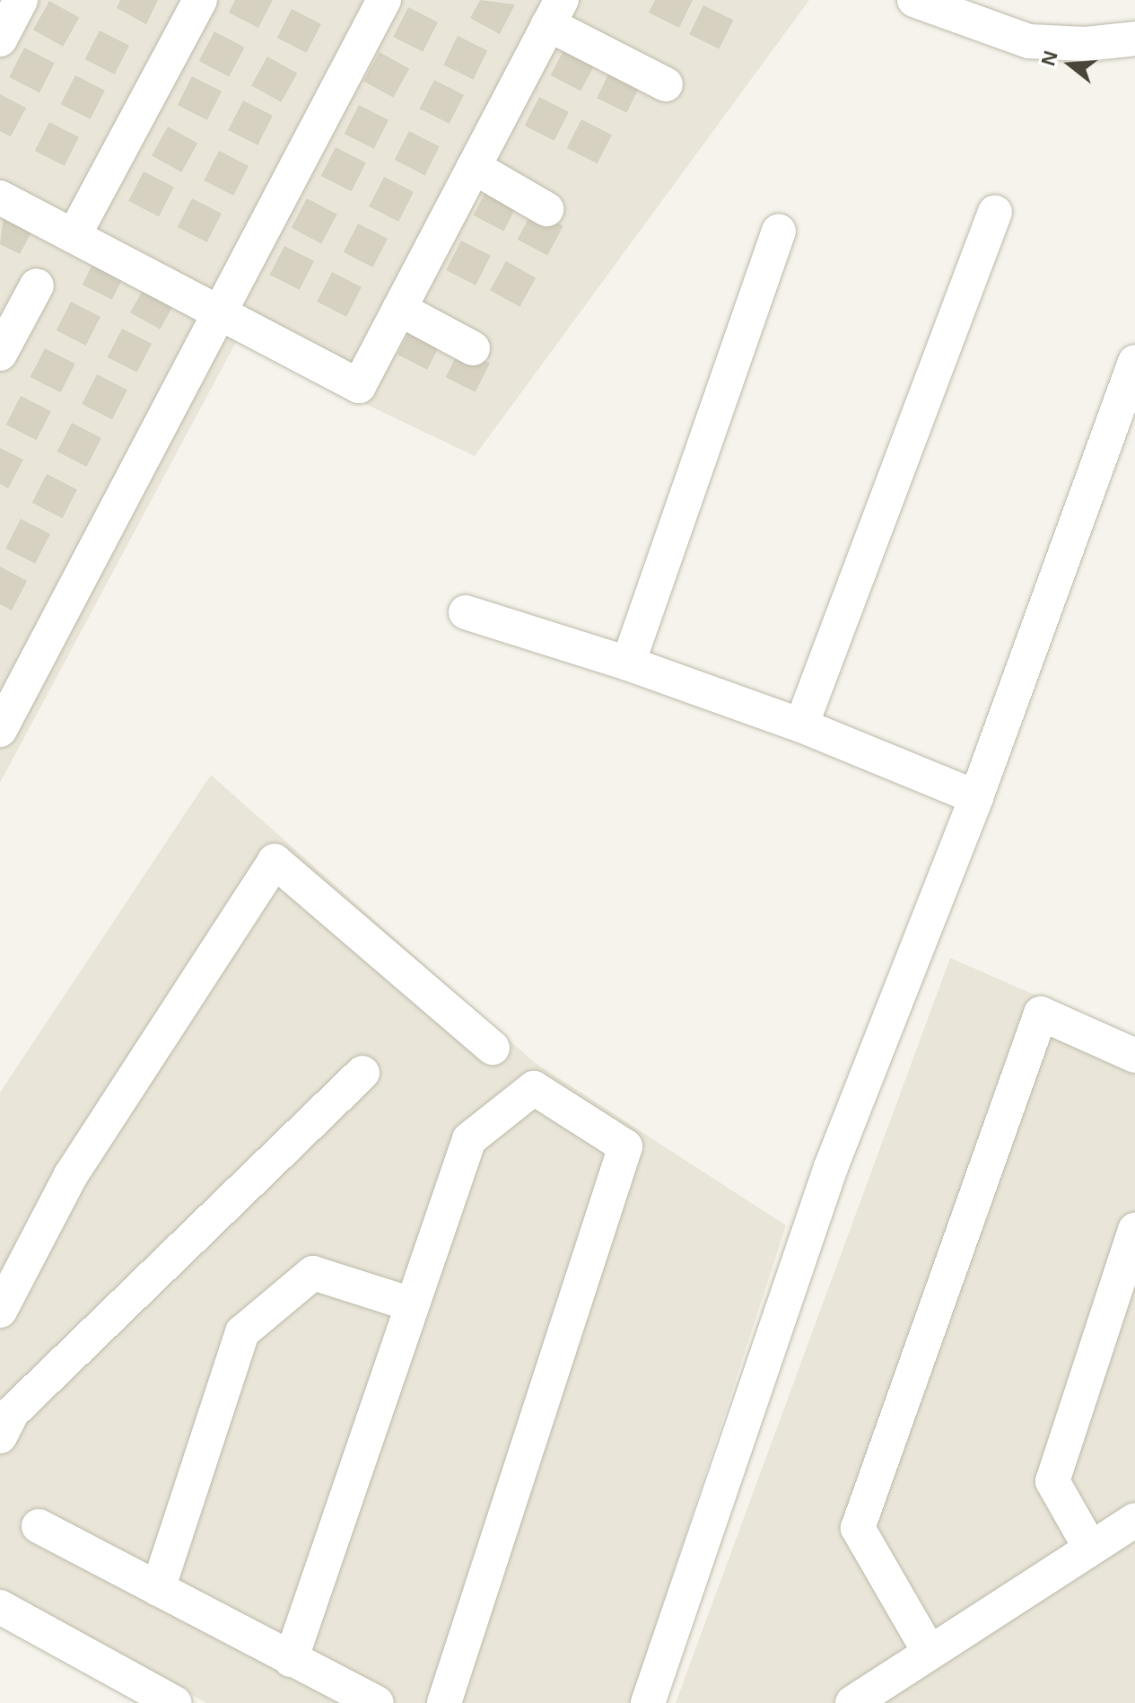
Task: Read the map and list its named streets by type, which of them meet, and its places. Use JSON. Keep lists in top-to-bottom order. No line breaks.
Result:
{"north":"left"}
